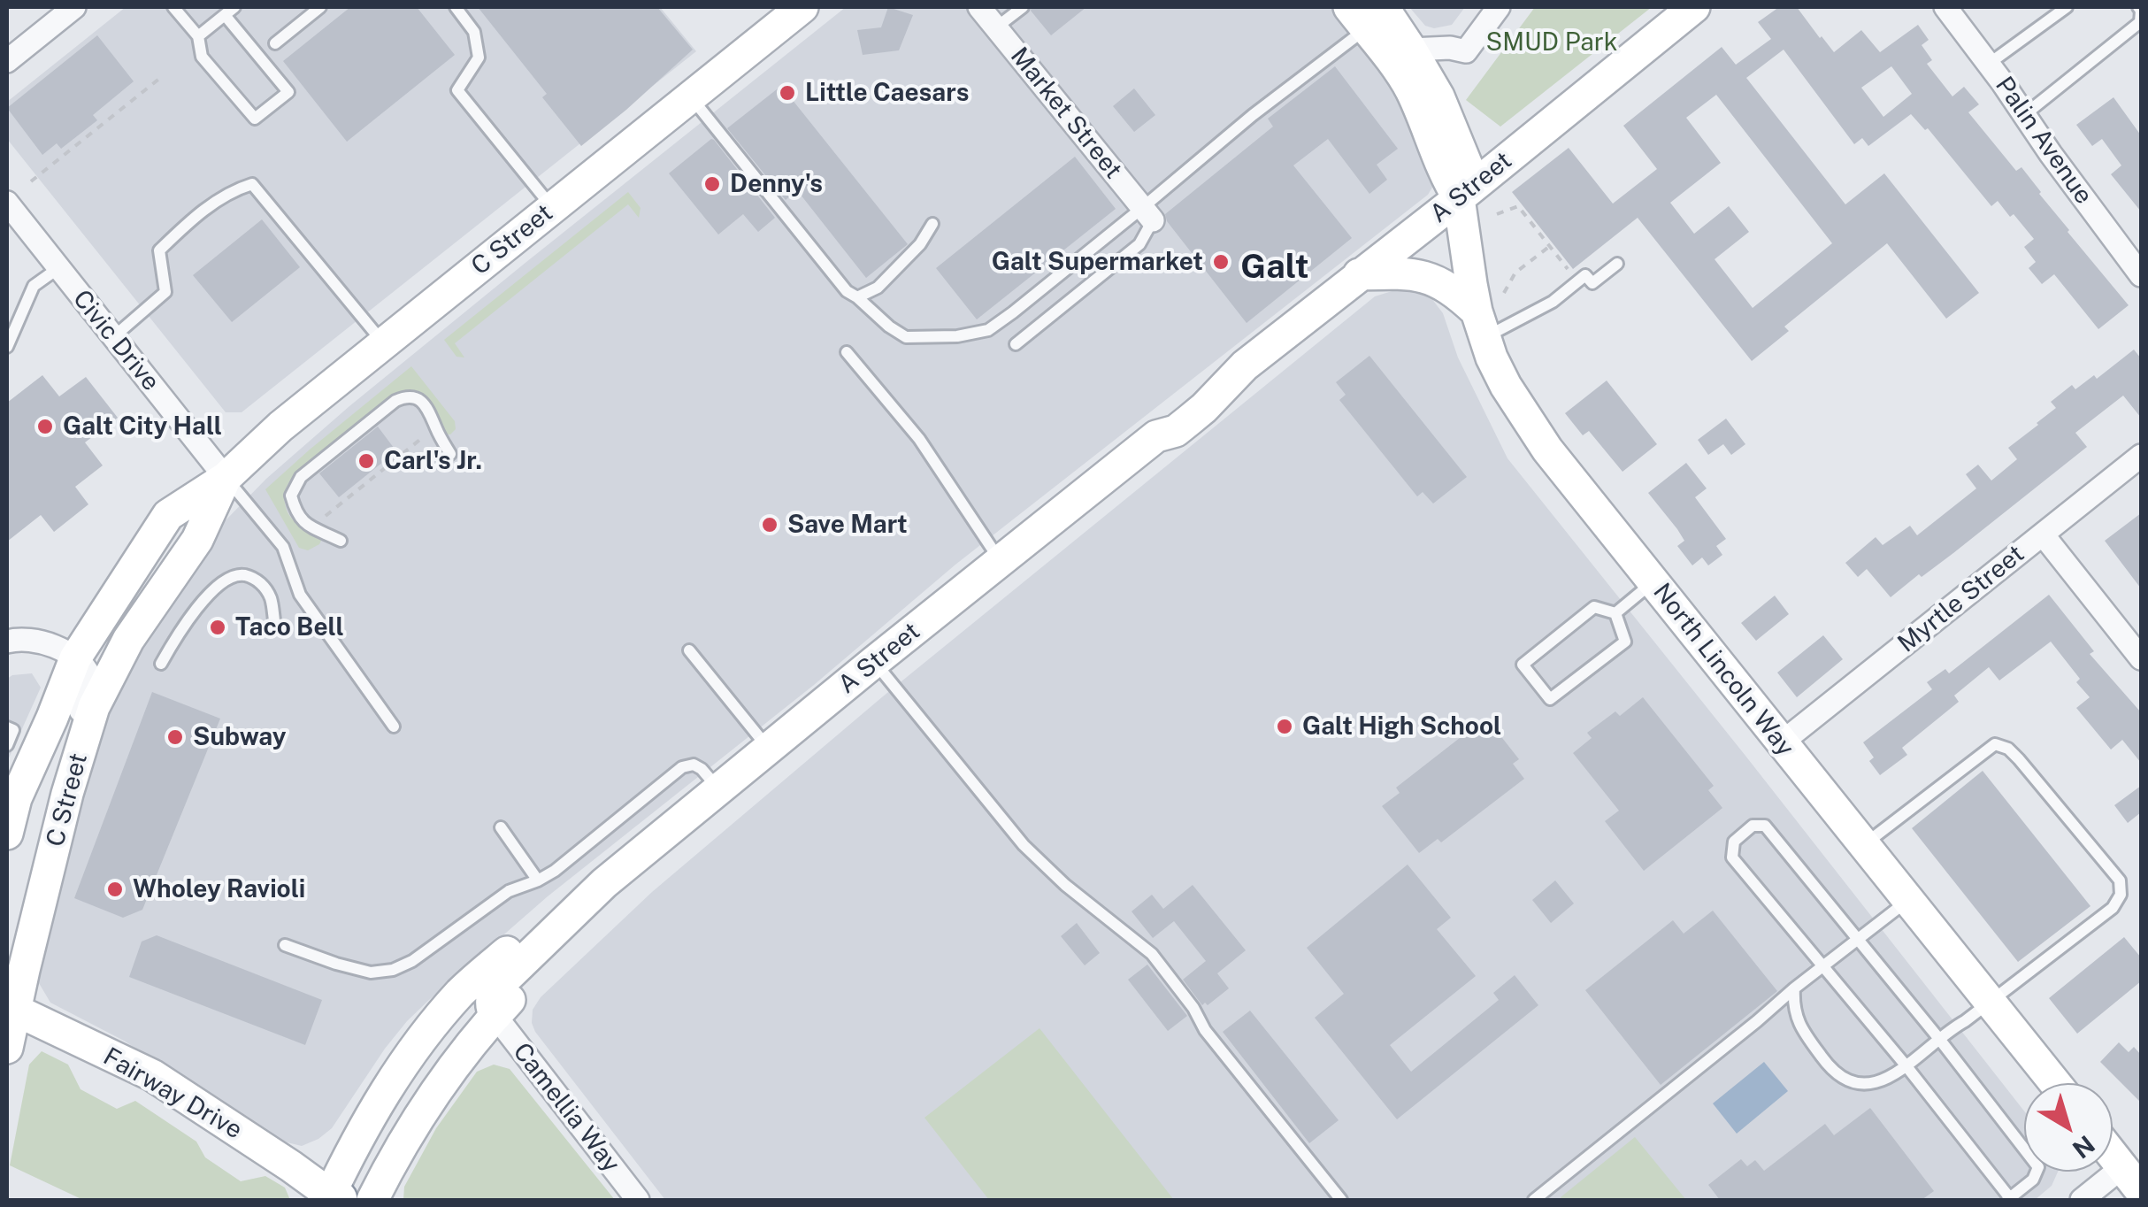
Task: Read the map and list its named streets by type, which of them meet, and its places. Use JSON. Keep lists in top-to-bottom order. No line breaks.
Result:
{"streets":{"main road":["A Street","C Street","North Lincoln Way","Fairway Drive"],"street":["Market Street","Palin Avenue","Civic Drive","Myrtle Street","Camellia Way"]},"crossings":[["A Street","North Lincoln Way"],["A Street","Fairway Drive"],["A Street","Camellia Way"],["C Street","Civic Drive"],["C Street","Fairway Drive"],["Myrtle Street","North Lincoln Way"]],"districts":["Galt"],"parks":["SMUD Park"],"places":["Little Caesars","Denny's","Galt Supermarket","Galt City Hall","Carl's Jr.","Save Mart","Taco Bell","Galt High School","Subway","Wholey Ravioli"],"north":"bottom right"}
